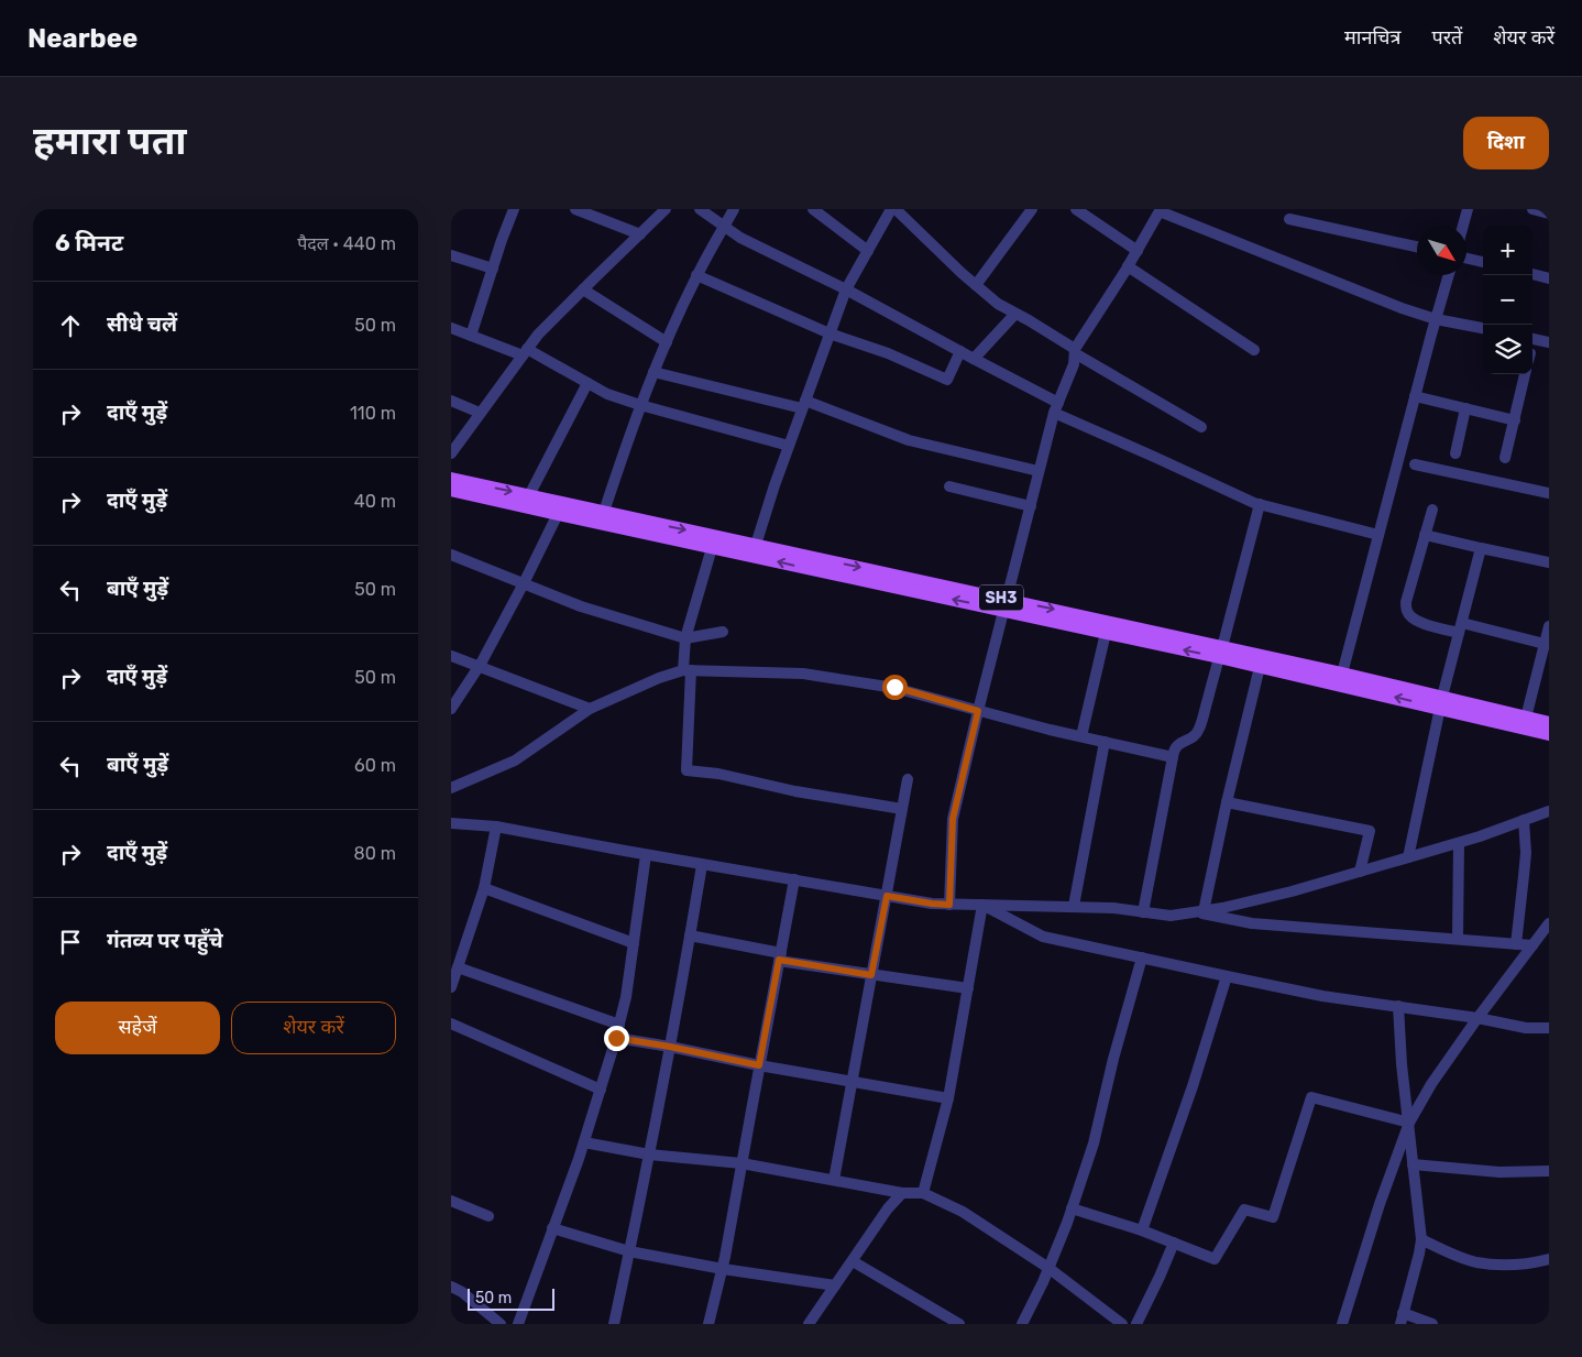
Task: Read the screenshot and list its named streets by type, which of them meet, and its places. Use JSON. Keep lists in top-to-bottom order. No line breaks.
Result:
{"streets":{"main road":["SH3"]},"scale_bar":"50 m","north":"bottom right","page":{"header":"Nearbee","nav":["मानचित्र","परतें","शेयर करें"],"buttons":["दिशा",["सहेजें","शेयर करें"]],"title":"हमारा पता","heading":["6 मिनट","पैदल · 440 m"],"map_buttons":["+","−"],"list":[["सीधे चलें","50 m"],["दाएँ मुड़ें","110 m"],["दाएँ मुड़ें","40 m"],["बाएँ मुड़ें","50 m"],["दाएँ मुड़ें","50 m"],["बाएँ मुड़ें","60 m"],["दाएँ मुड़ें","80 m"],"गंतव्य पर पहुँचे"],"scale":"50 m"}}
